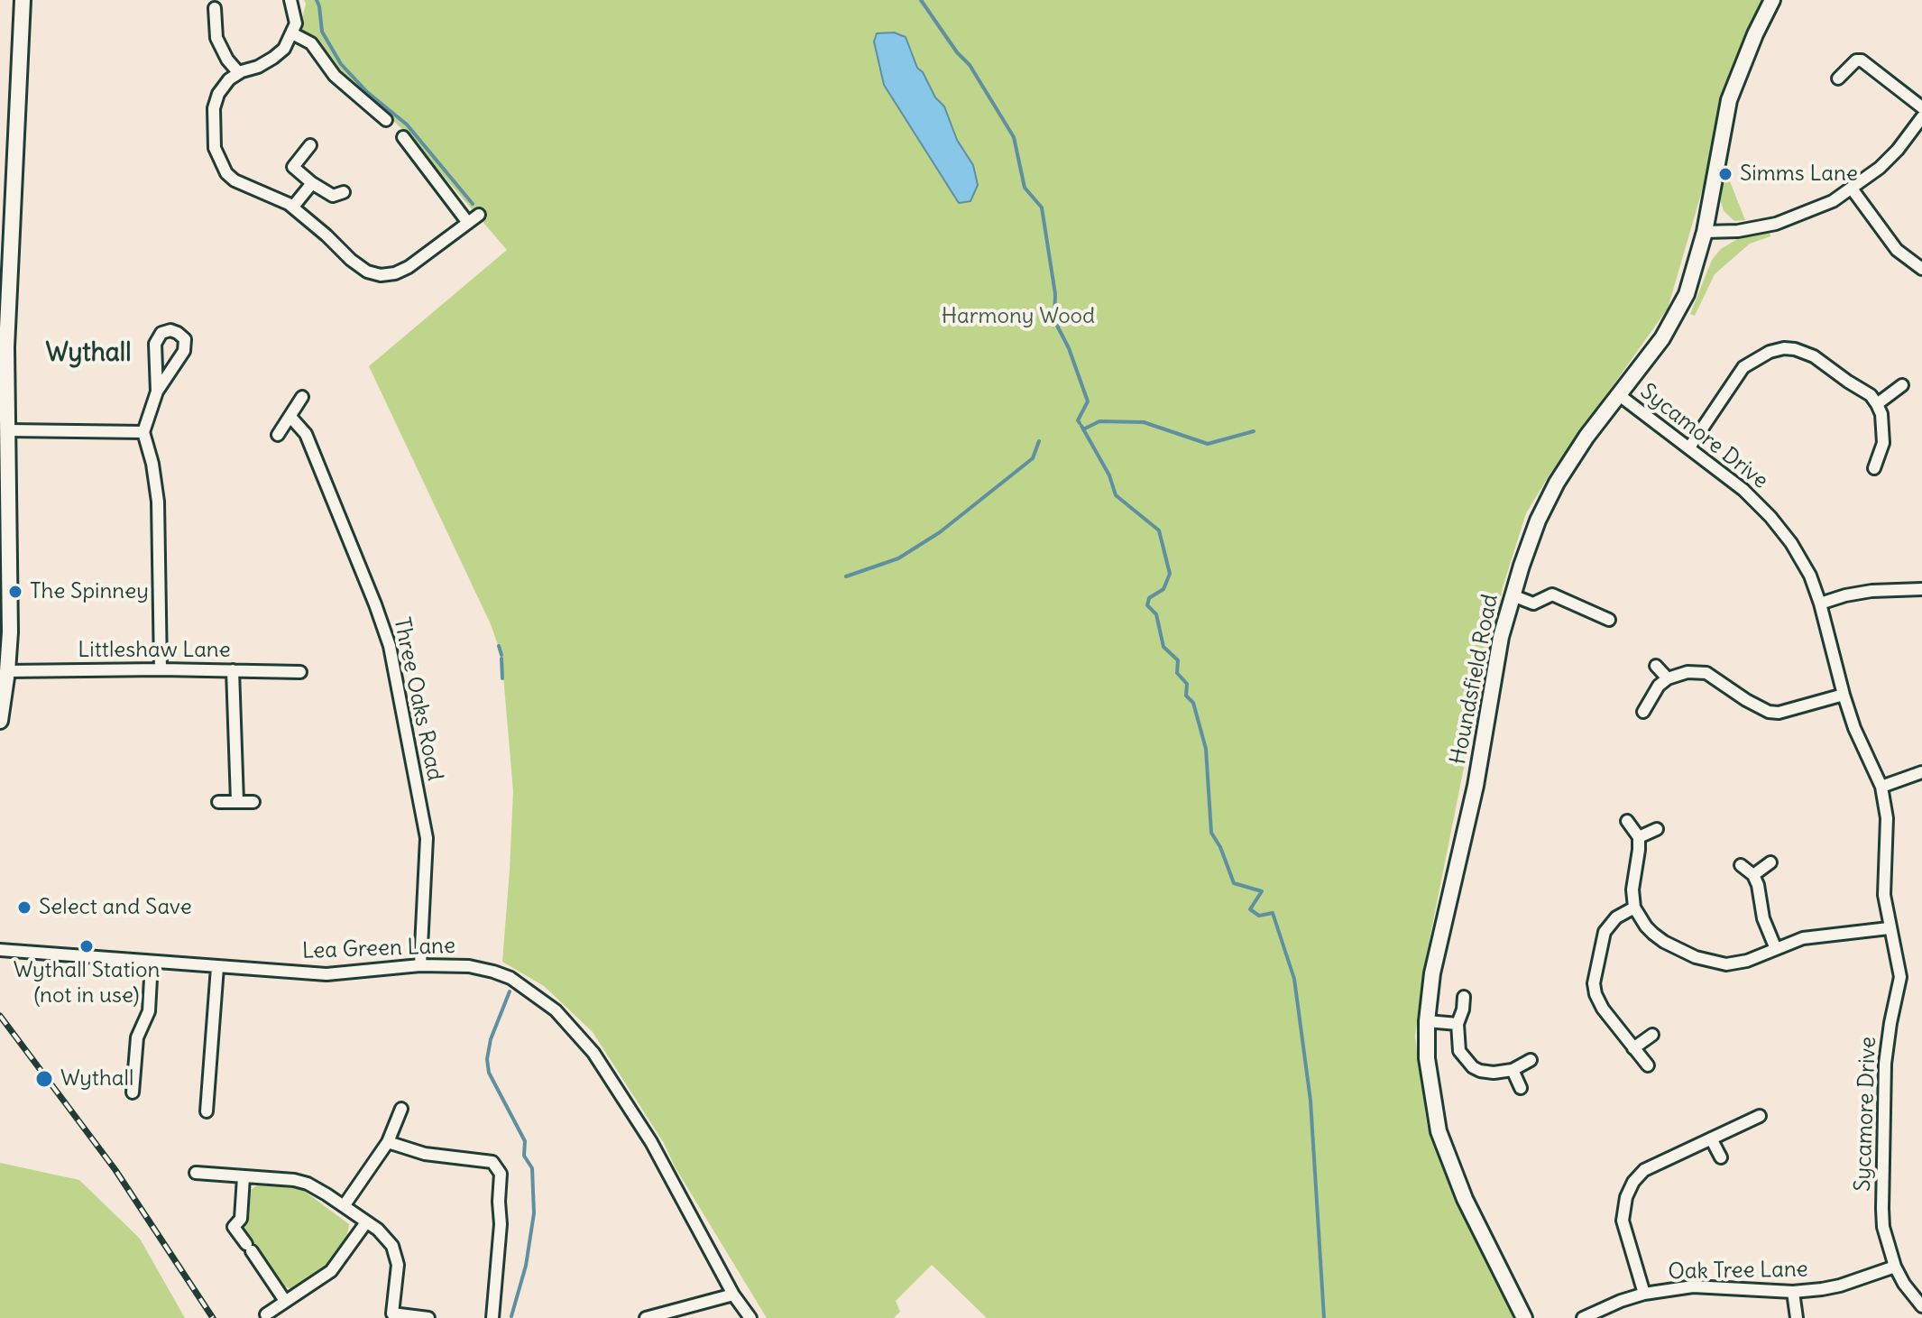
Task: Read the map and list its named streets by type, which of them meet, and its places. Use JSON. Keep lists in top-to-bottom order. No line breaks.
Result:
{"streets":{"street":["Sycamore Drive","Littleshaw Lane","Houndsfield Road","Three Oaks Road","Lea Green Lane","Oak Tree Lane"]},"crossings":[["Sycamore Drive","Houndsfield Road"],["Sycamore Drive","Oak Tree Lane"],["Three Oaks Road","Lea Green Lane"]],"districts":["Wythall"],"parks":["Harmony Wood"],"places":["Simms Lane","The Spinney","Select and Save","Wythall Station (not in use)","Wythall"]}
